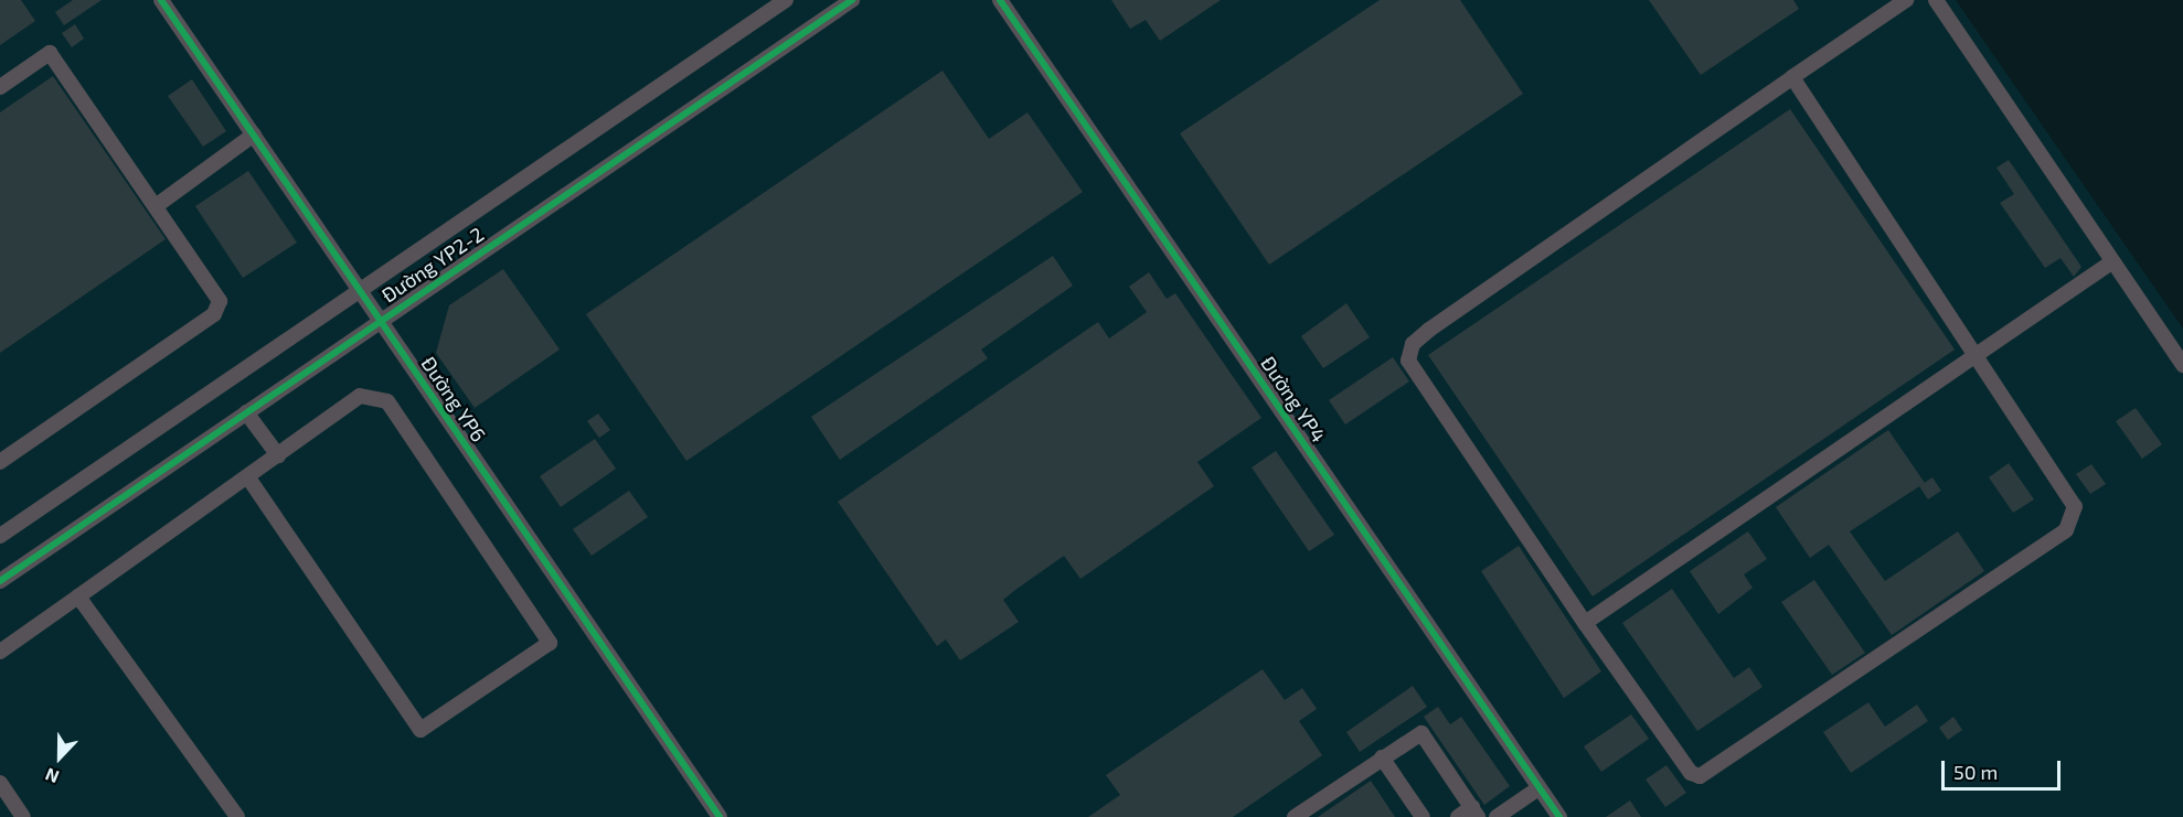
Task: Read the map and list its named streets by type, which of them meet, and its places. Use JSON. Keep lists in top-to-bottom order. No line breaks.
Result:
{"streets":{"street":["Đường YP2-2","Đường YP6","Đường YP4"]},"crossings":[["Đường YP2-2","Đường YP6"]],"scale_bar":"50 m","north":"bottom"}
